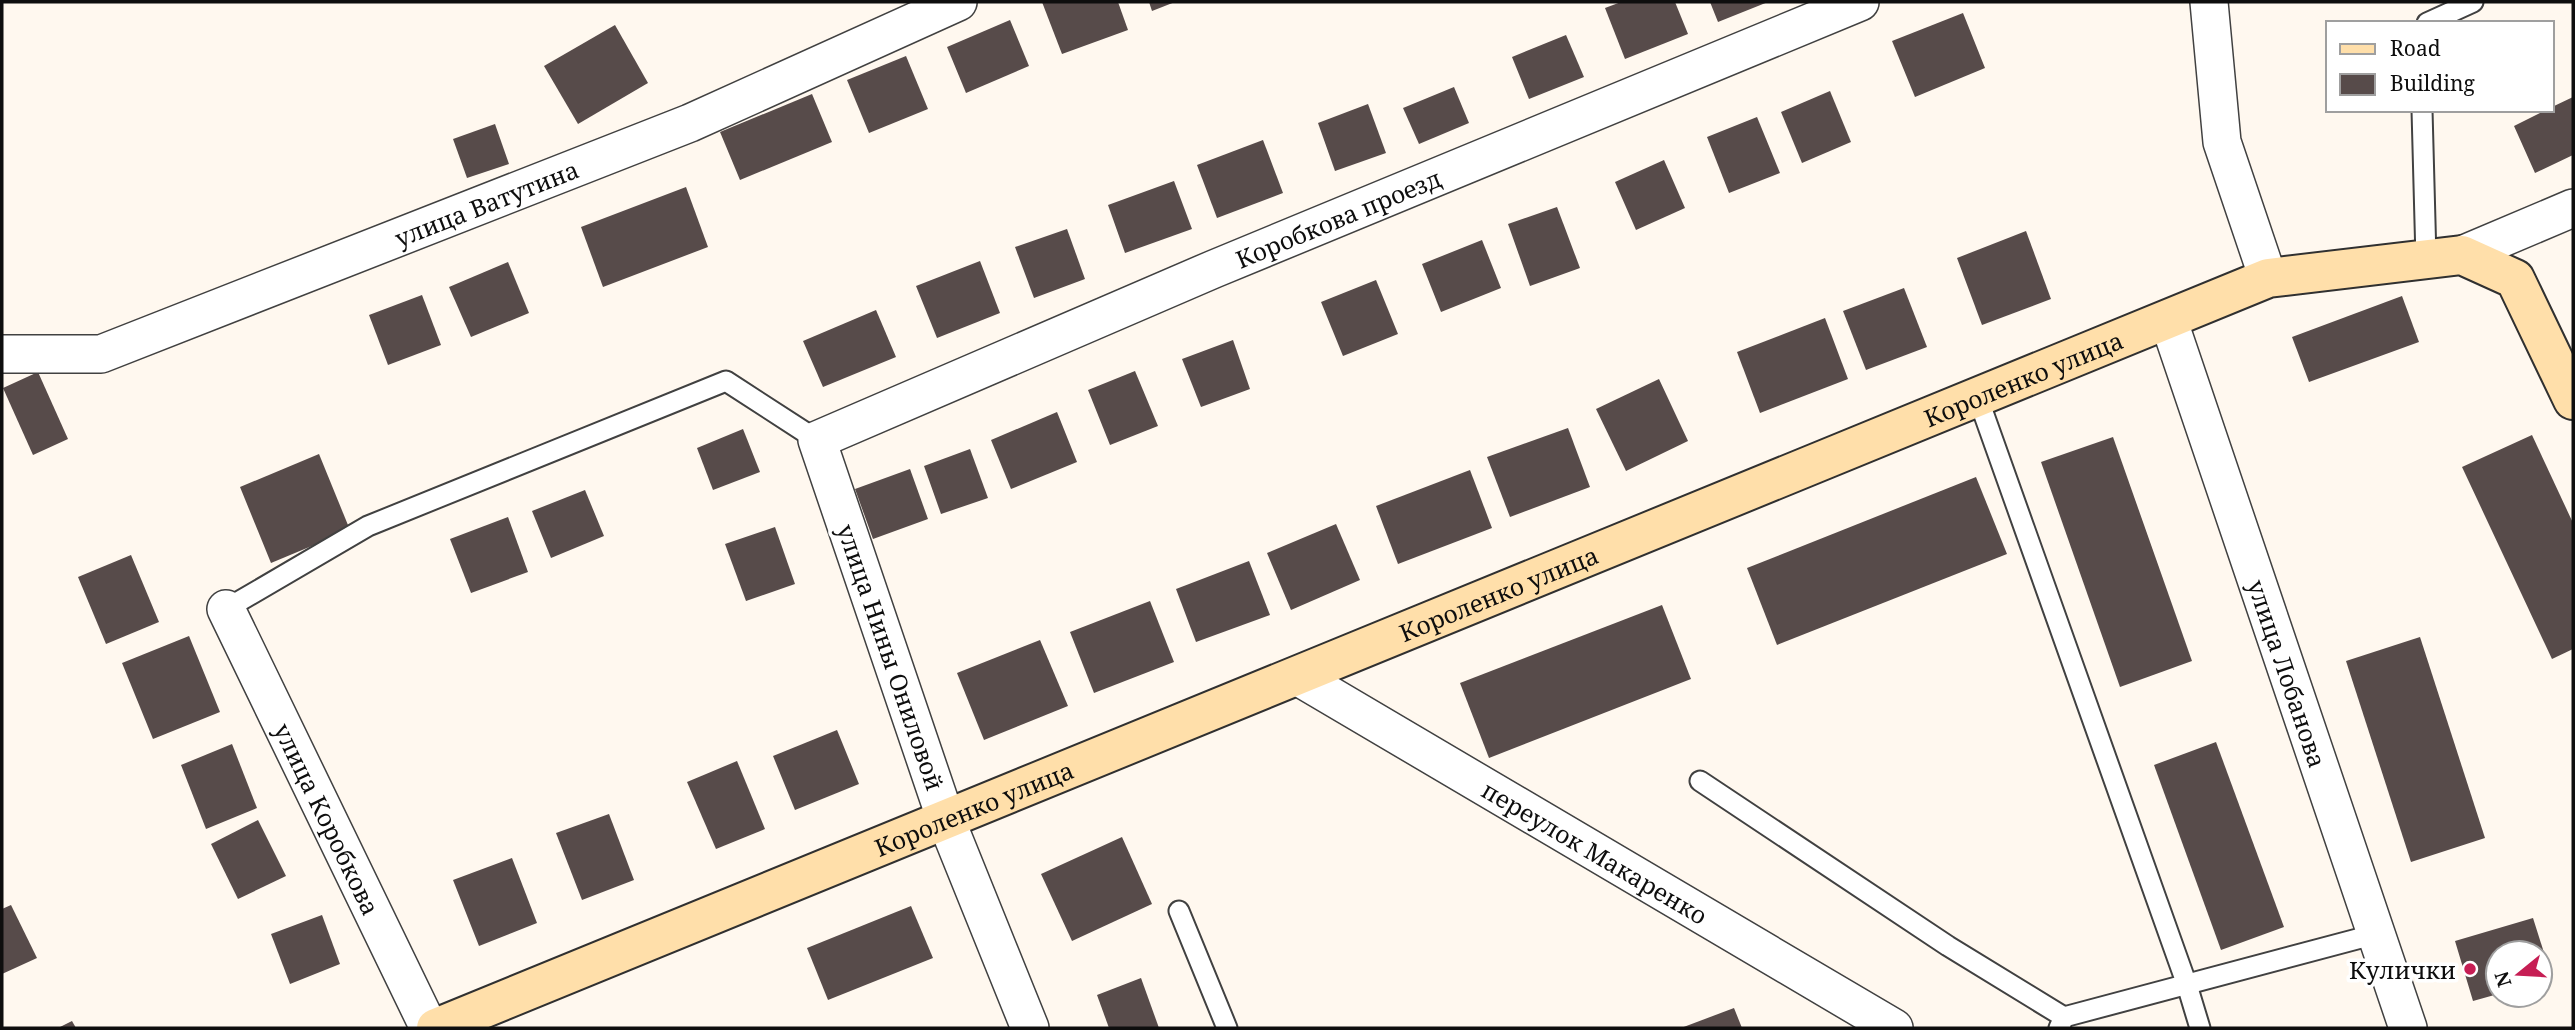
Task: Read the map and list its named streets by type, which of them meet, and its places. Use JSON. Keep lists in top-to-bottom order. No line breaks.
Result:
{"streets":{"street":["улица Ватутина","Коробкова проезд","Короленко улица","улица Нины Ониловой","улица Лобанова","улица Коробкова","переулок Макаренко"]},"crossings":[["Коробкова проезд","улица Нины Ониловой"],["Короленко улица","улица Нины Ониловой"],["Короленко улица","улица Лобанова"],["Короленко улица","переулок Макаренко"]],"places":["Кулички"],"legend":["Road","Building"],"north":"left"}
